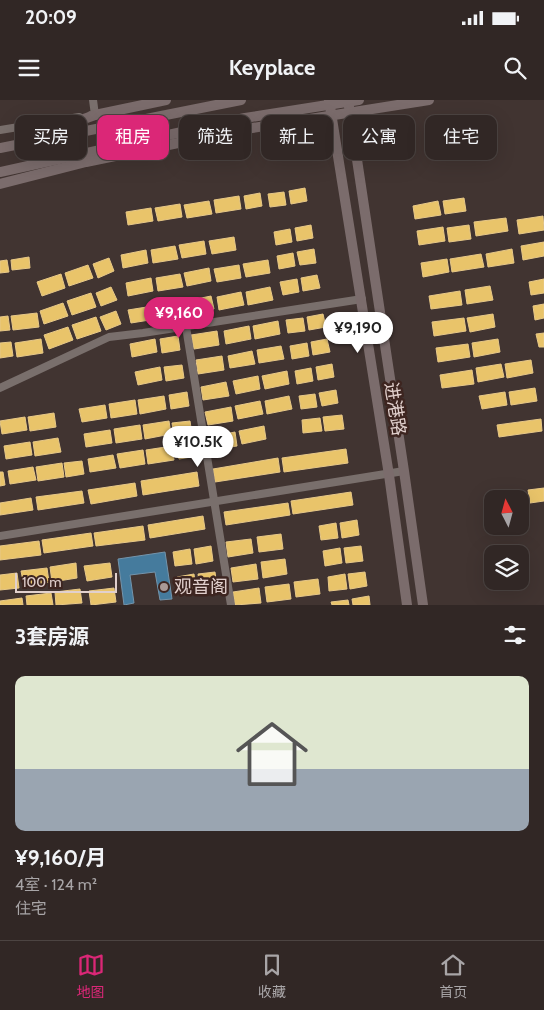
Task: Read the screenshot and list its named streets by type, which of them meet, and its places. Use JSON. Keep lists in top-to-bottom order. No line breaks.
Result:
{"streets":{"main road":["进港路"]},"places":["观音阁"],"scale_bar":"100 m","north":"top","page":{"status":"20:09","header":"Keyplace","chip":["买房","租房","筛选","新上","公寓","住宅"],"price":["¥9,160","¥9,190","¥10.5K"],"scale":"100 m","heading":"3套房源","list":[{"name":"¥9,160/月","note":"4室 · 124 m² · 住宅"}],"tabs":["地图","收藏","首页"]}}
